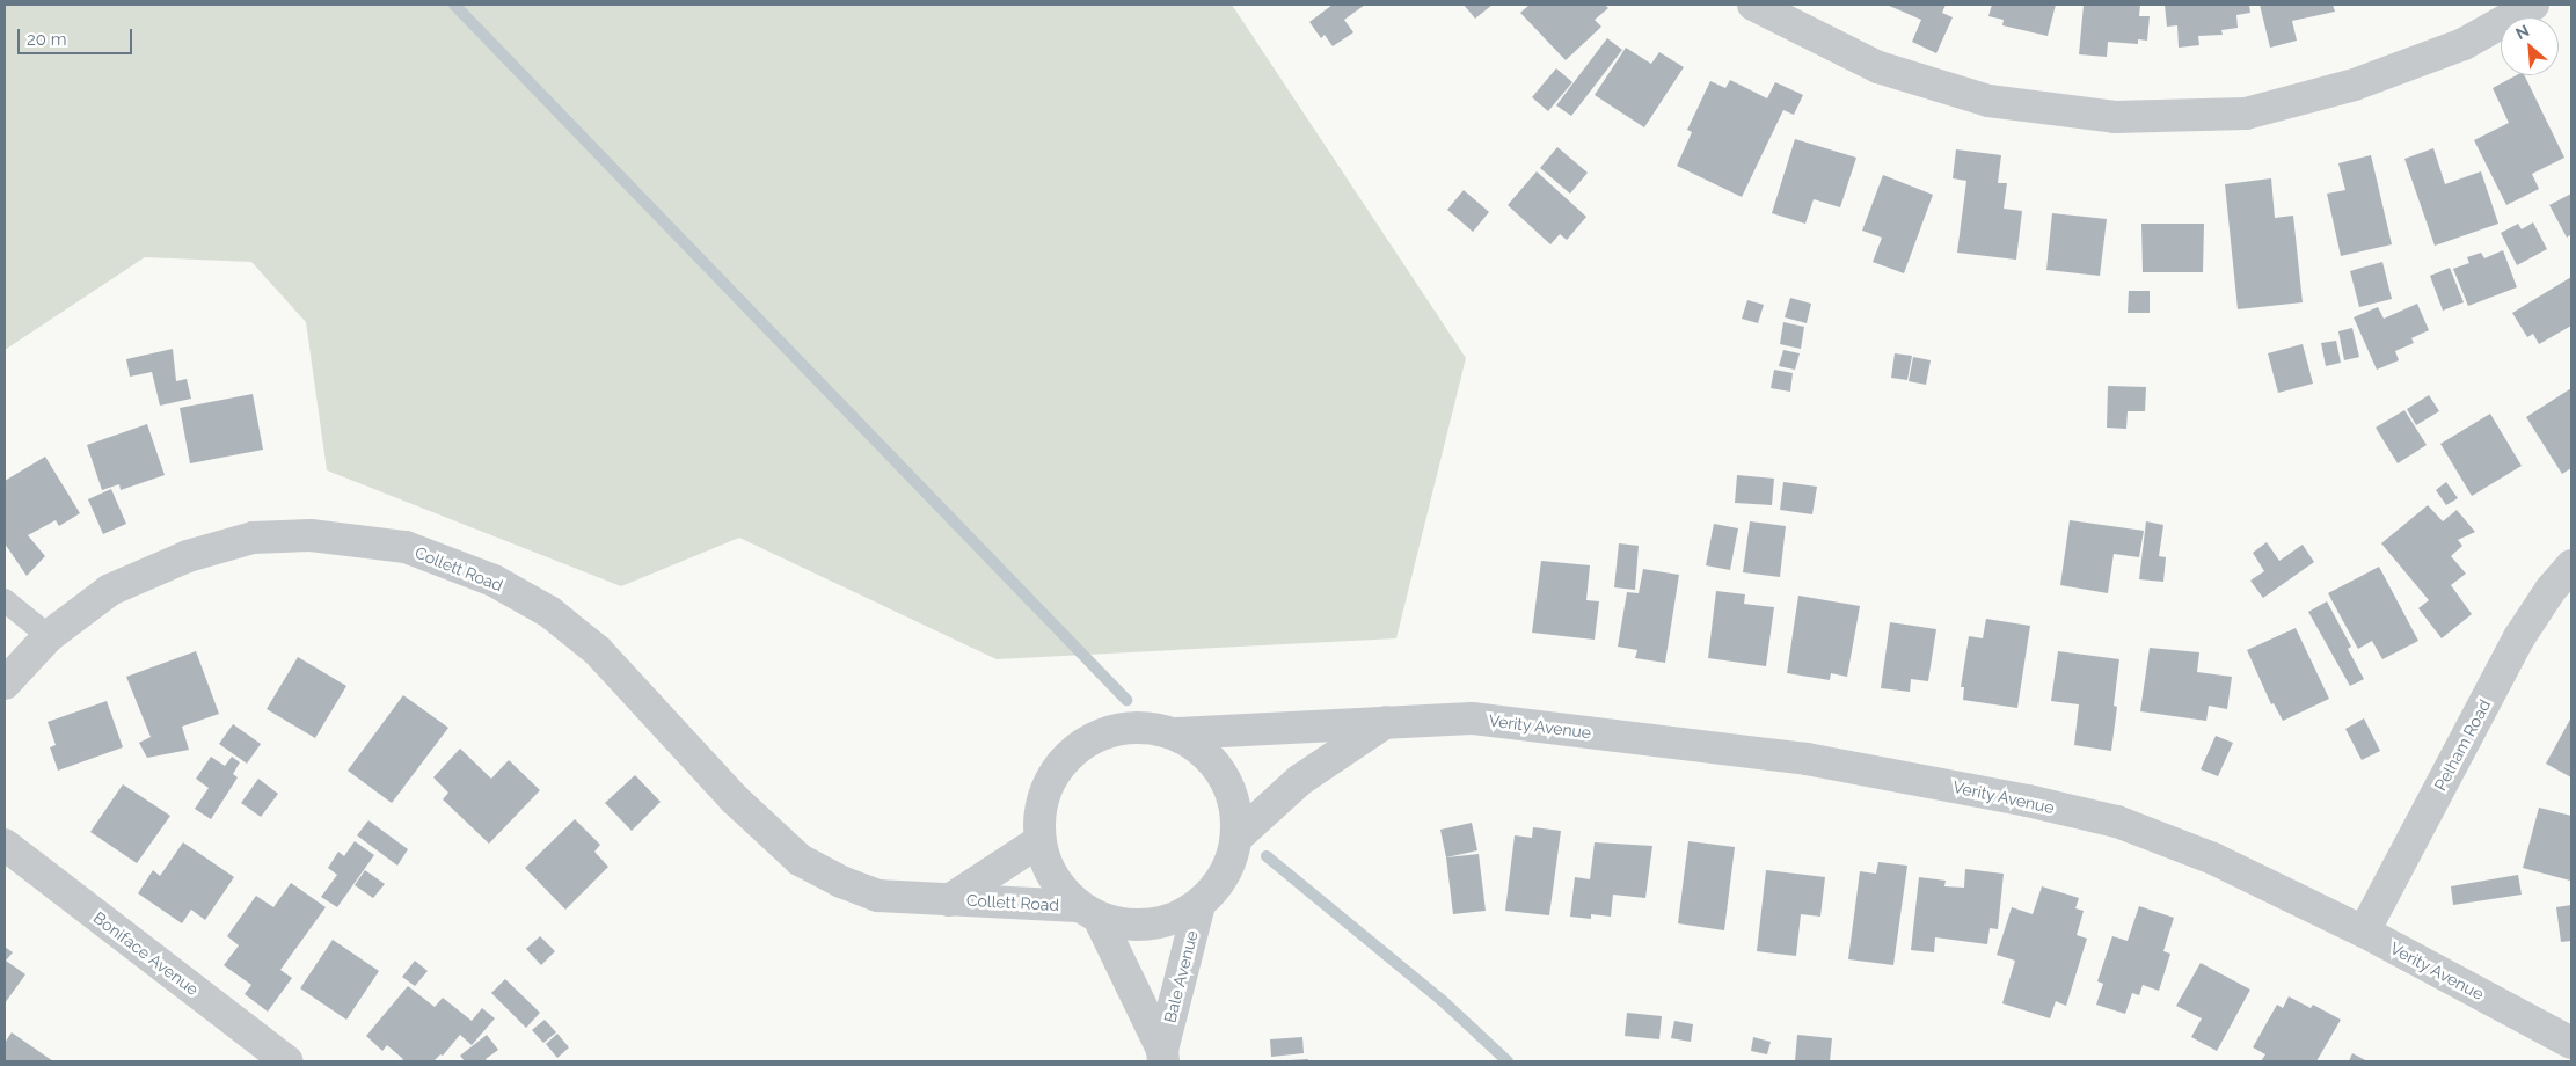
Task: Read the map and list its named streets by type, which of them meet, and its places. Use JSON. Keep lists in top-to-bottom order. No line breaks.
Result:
{"streets":{"street":["Collett Road","Verity Avenue","Pelham Road","Boniface Avenue","Bale Avenue"]},"crossings":[["Collett Road","Verity Avenue"],["Collett Road","Bale Avenue"],["Verity Avenue","Pelham Road"],["Verity Avenue","Bale Avenue"]],"scale_bar":"20 m","north":"top left"}
